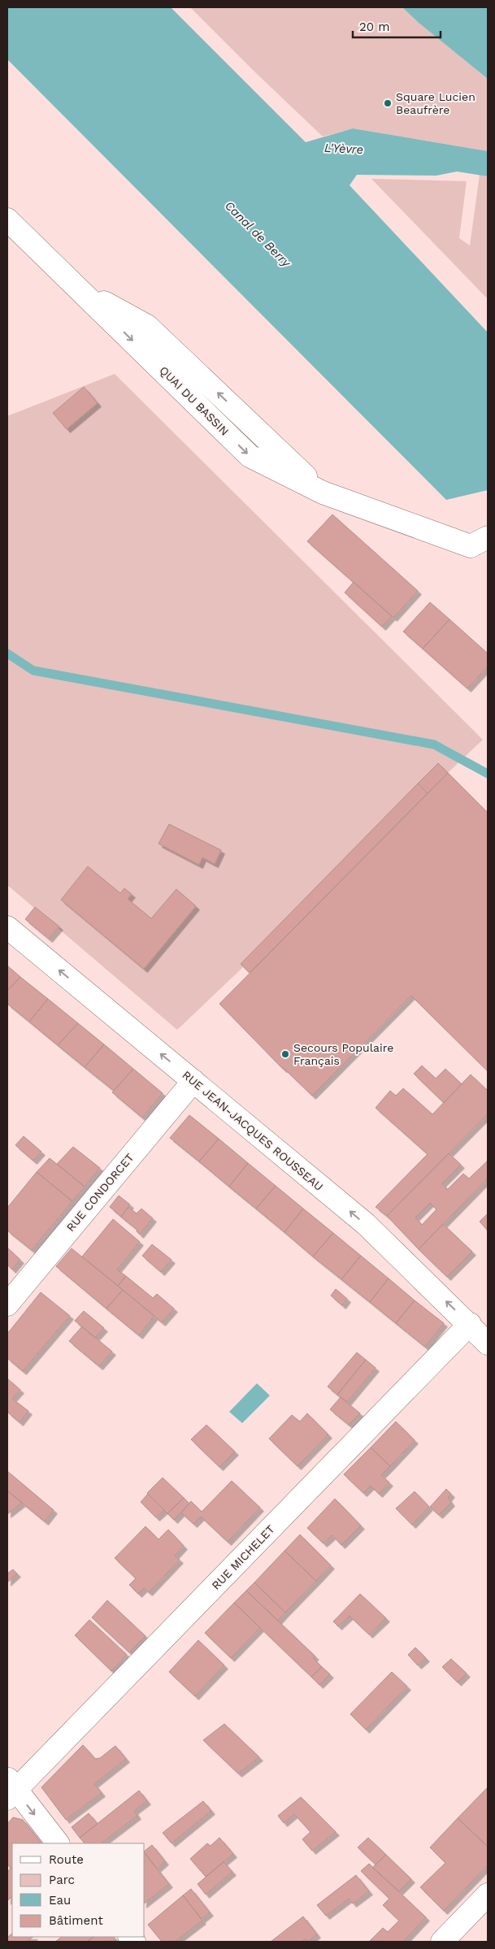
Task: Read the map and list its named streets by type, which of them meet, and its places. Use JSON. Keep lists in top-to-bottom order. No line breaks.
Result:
{"streets":{"street":["QUAI DU BASSIN","RUE JEAN-JACQUES ROUSSEAU","RUE CONDORCET","RUE MICHELET"]},"crossings":[["RUE JEAN-JACQUES ROUSSEAU","RUE CONDORCET"],["RUE JEAN-JACQUES ROUSSEAU","RUE MICHELET"]],"one_way":["RUE JEAN-JACQUES ROUSSEAU"],"water":["L'Yèvre","Canal de Berry"],"places":["Square Lucien Beaufrère","Secours Populaire Français"],"legend":["Route","Parc","Eau","Bâtiment"],"scale_bar":"20 m"}
